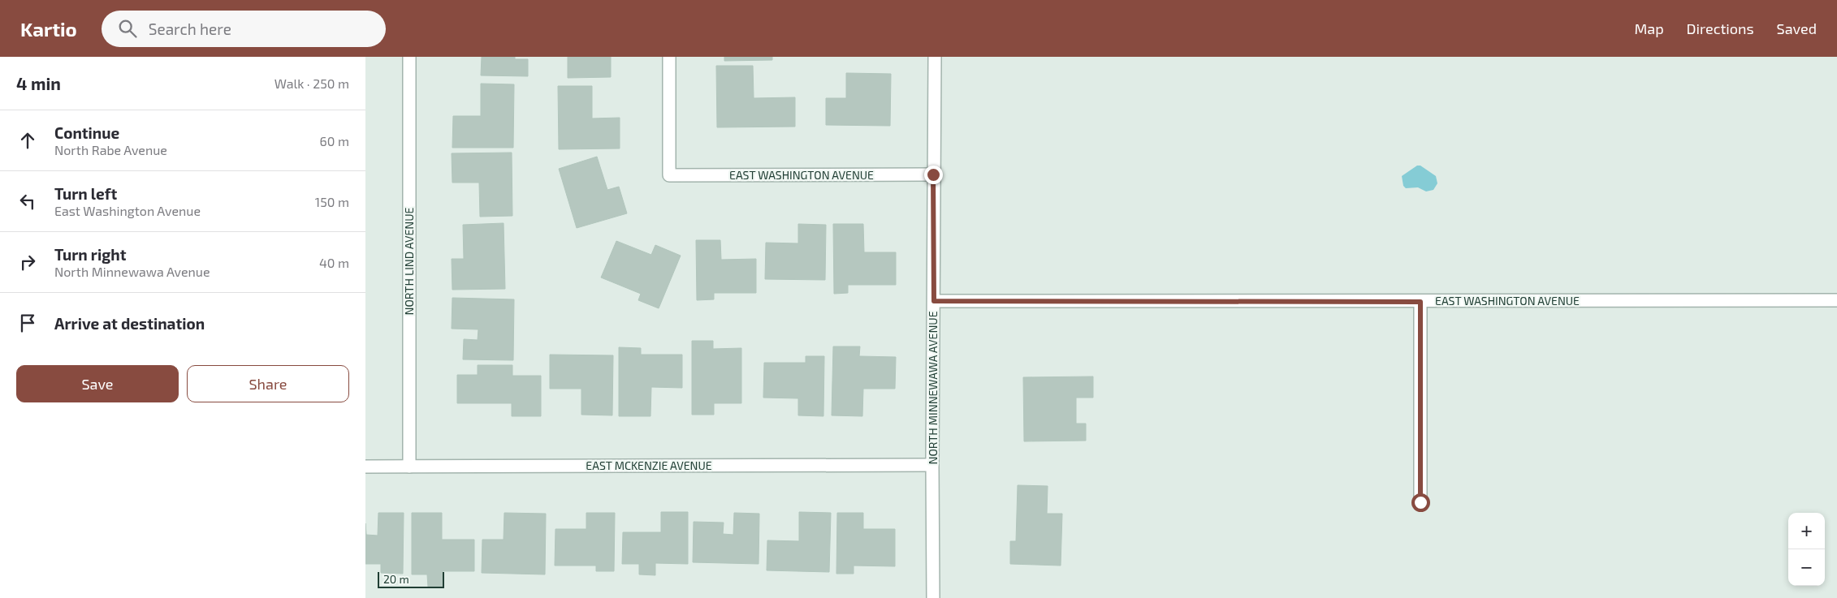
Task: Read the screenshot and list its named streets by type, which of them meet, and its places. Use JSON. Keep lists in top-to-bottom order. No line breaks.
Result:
{"streets":{"street":["EAST WASHINGTON AVENUE","NORTH LIND AVENUE","NORTH MINNEWAWA AVENUE","EAST MCKENZIE AVENUE"]},"crossings":[["EAST WASHINGTON AVENUE","NORTH MINNEWAWA AVENUE"],["NORTH LIND AVENUE","EAST MCKENZIE AVENUE"],["NORTH MINNEWAWA AVENUE","EAST MCKENZIE AVENUE"]],"scale_bar":"20 m","page":{"header":"Kartio","search":"Search here","nav":["Map","Directions","Saved"],"heading":["4 min","Walk · 250 m"],"list":[["Continue","North Rabe Avenue","60 m"],["Turn left","East Washington Avenue","150 m"],["Turn right","North Minnewawa Avenue","40 m"],"Arrive at destination"],"buttons":["Save","Share"],"map_buttons":["+","−"],"scale":"20 m"}}
